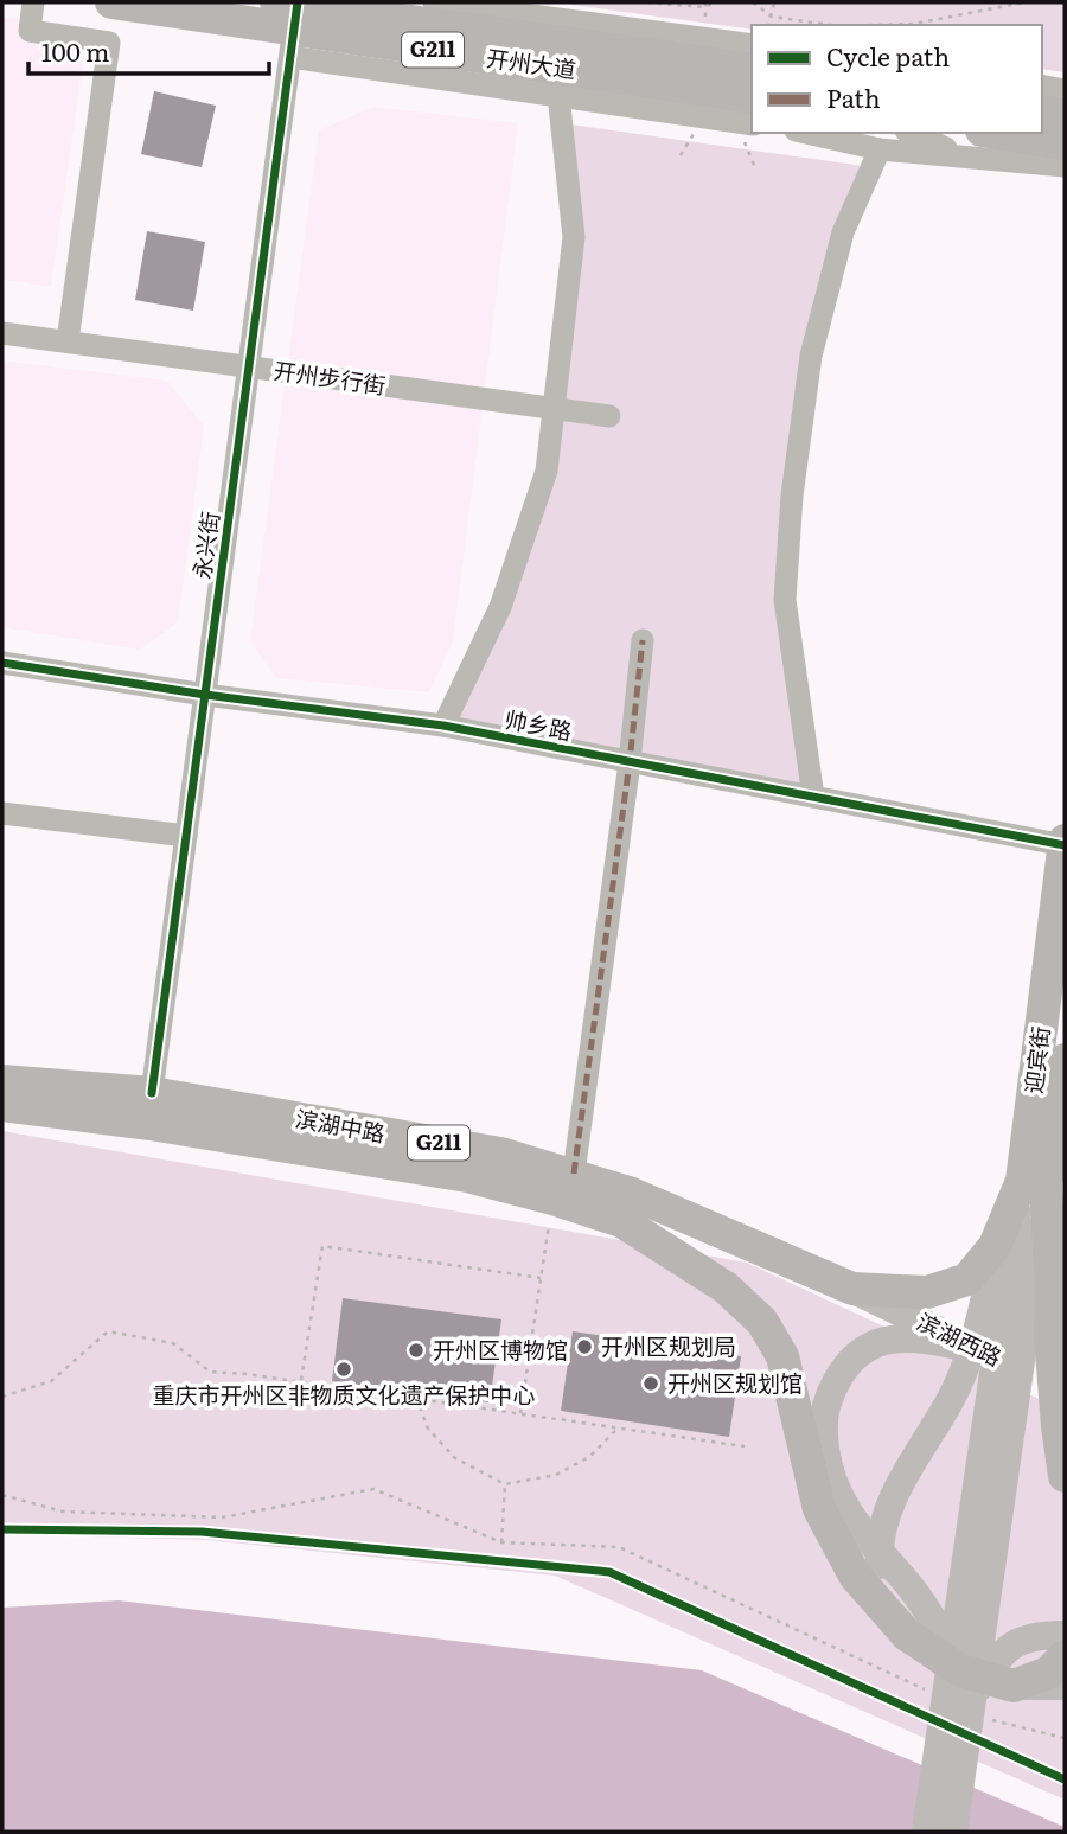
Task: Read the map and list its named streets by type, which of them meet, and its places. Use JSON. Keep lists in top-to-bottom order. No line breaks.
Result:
{"streets":{"highway":["G211","开州大道","迎宾街","滨湖中路"],"main road":["滨湖西路"],"street":["开州步行街","永兴街","帅乡路"]},"crossings":[["G211","迎宾街"],["G211","滨湖中路"],["G211","滨湖西路"],["开州大道","永兴街"],["开州步行街","永兴街"],["永兴街","帅乡路"],["永兴街","滨湖中路"],["帅乡路","迎宾街"],["滨湖中路","滨湖西路"]],"places":["开州区规划局","开州区博物馆","重庆市开州区非物质文化遗产保护中心","开州区规划馆"],"legend":["Cycle path","Path"],"scale_bar":"100 m"}
